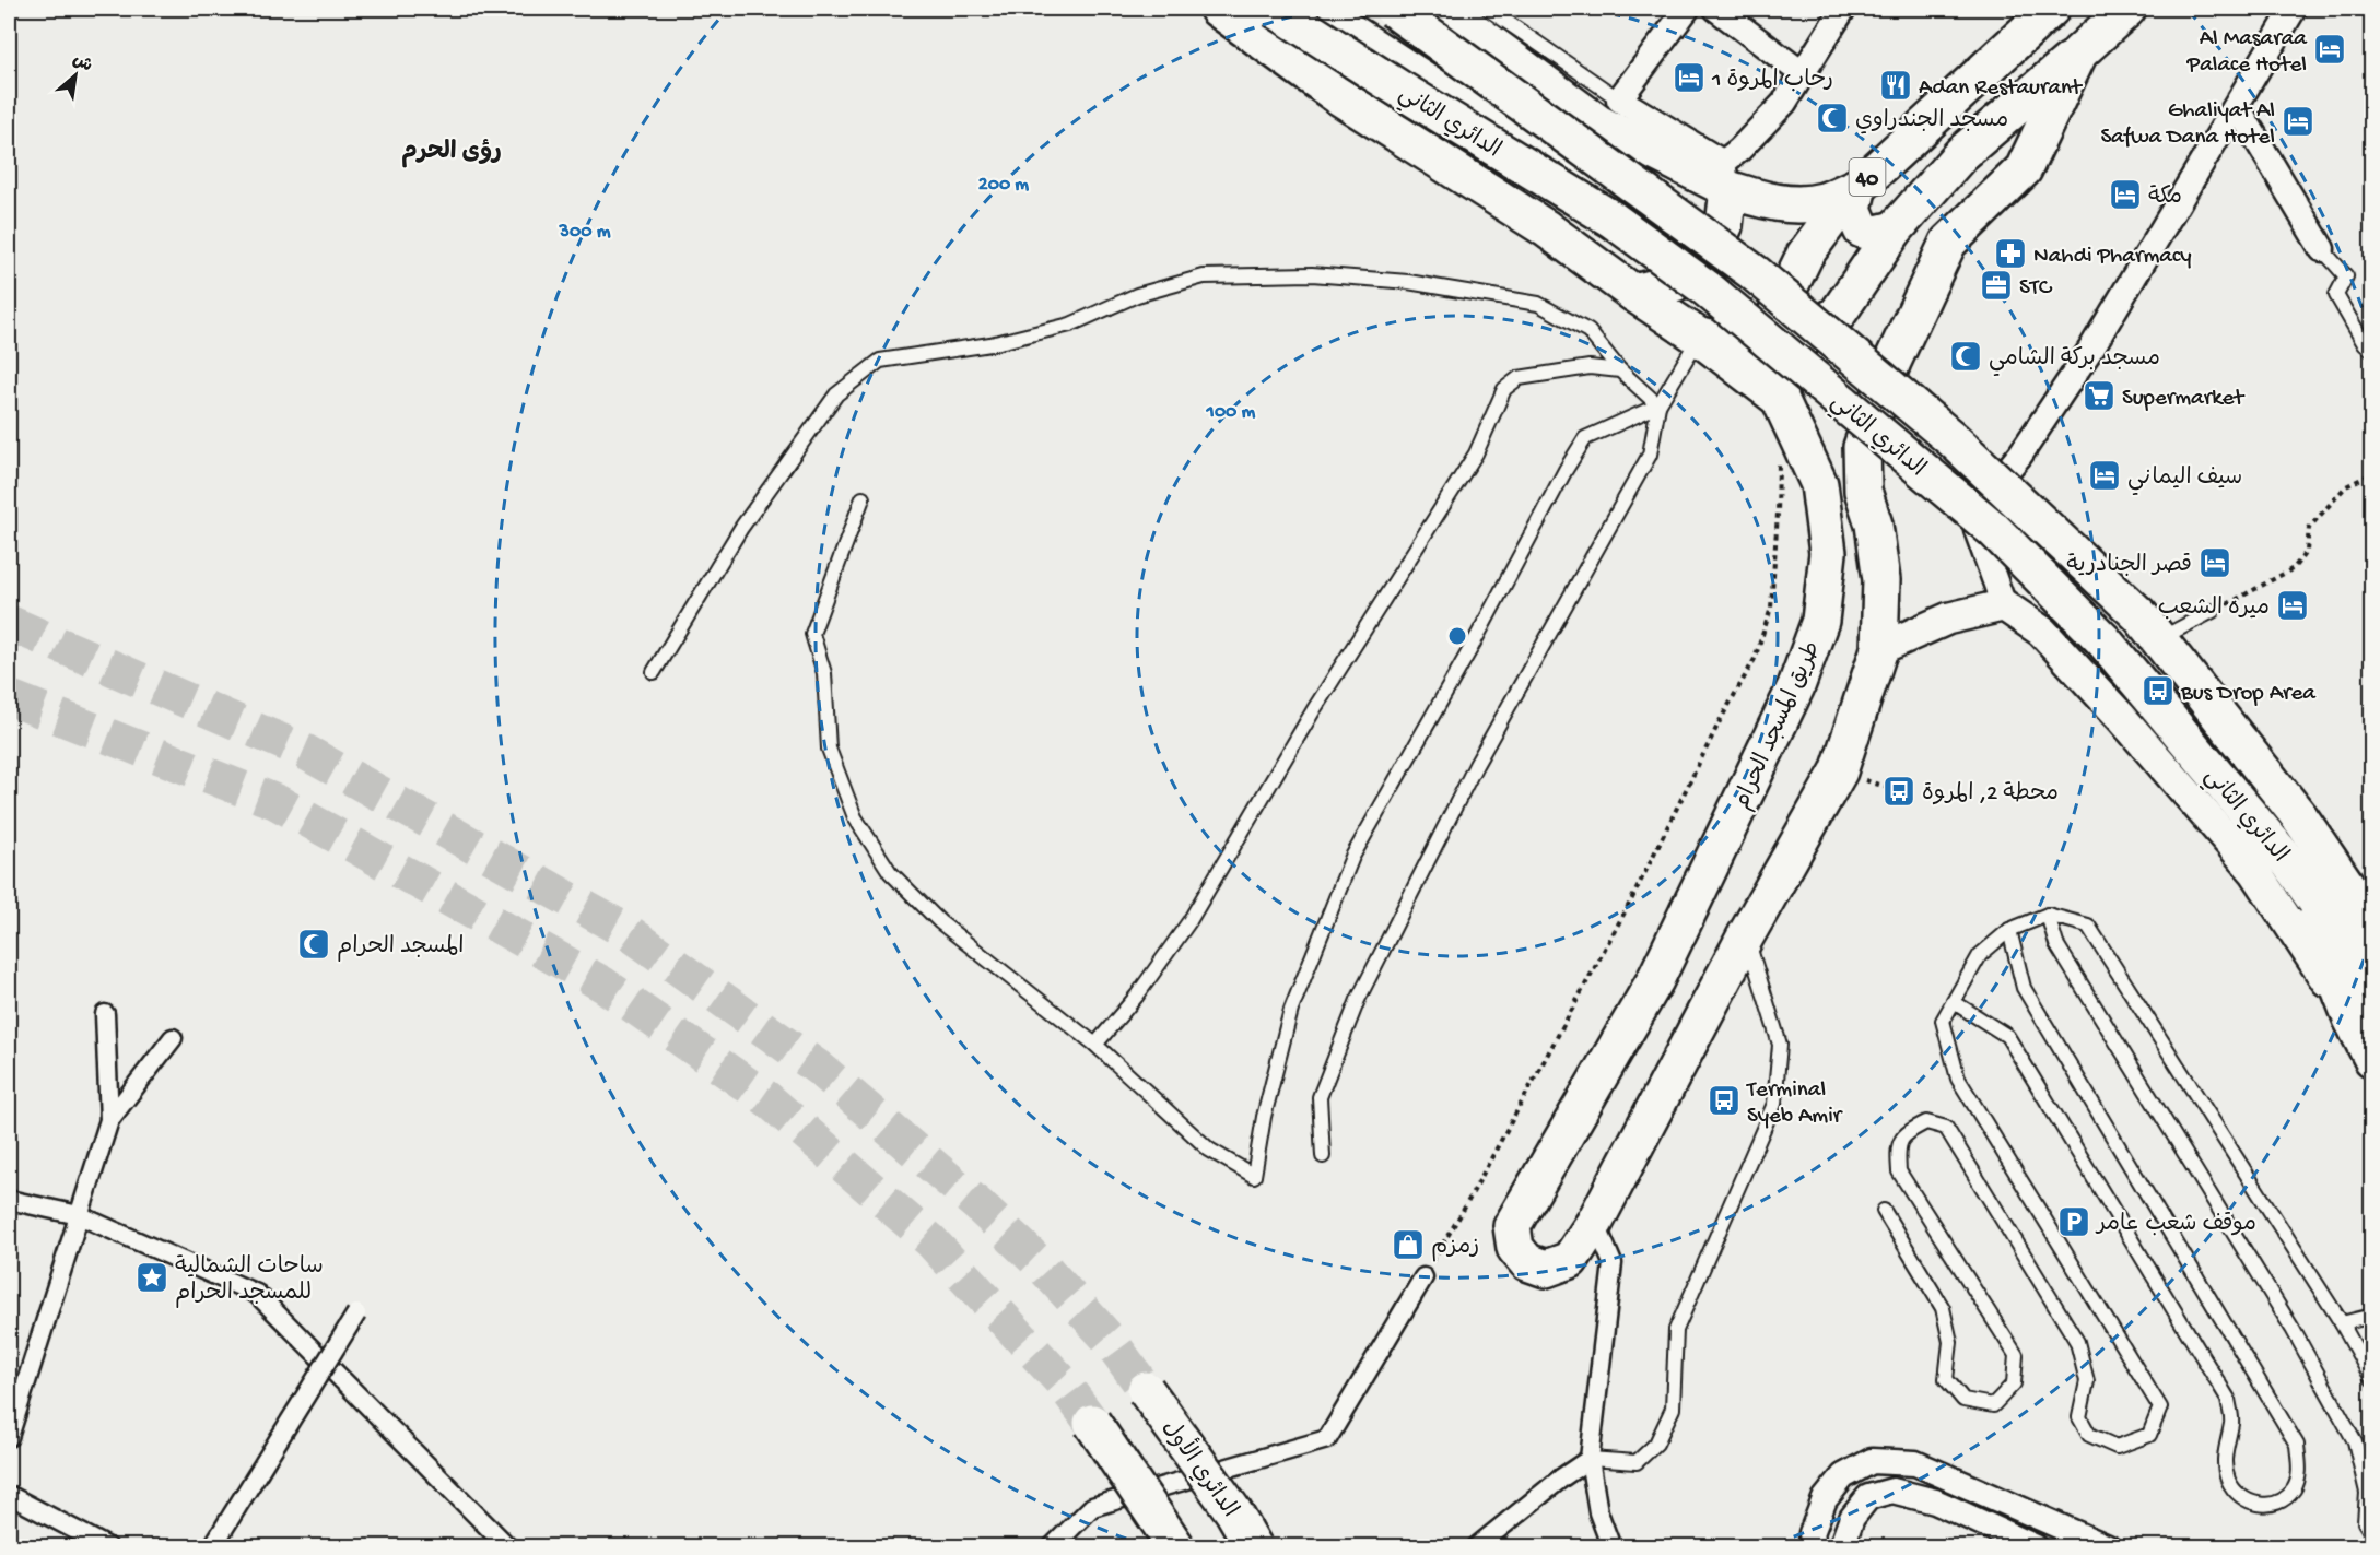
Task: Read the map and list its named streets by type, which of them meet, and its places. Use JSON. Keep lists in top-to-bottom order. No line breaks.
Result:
{"streets":{"main road":["الدائري الثاني","40","طريق المسجد الحرام","الدائري الأول"]},"districts":["رؤى الحرم"],"places":{"hotel":["Al Masaraa Palace Hotel","رحاب المروة 1","Ghaliyat Al Safwa Dana Hotel","مكة","سيف اليماني","قصر الجنادرية","ميره الشعب"],"restaurant":["Adan Restaurant"],"mosque":["مسجد الجندراوي","مسجد بركة الشامي","المسجد الحرام"],"pharmacy":["Nahdi Pharmacy"],"office":["STC"],"supermarket":["Supermarket"],"bus stop":["Bus Drop Area","محطة 2, المروة","Terminal Syeb Amir"],"parking":["موقف شعب عامر"],"shop":["زمزم"],"place":["ساحات الشمالية للمسجد الحرام"]},"north":"top right","rings":["200 m","300 m","100 m"]}
